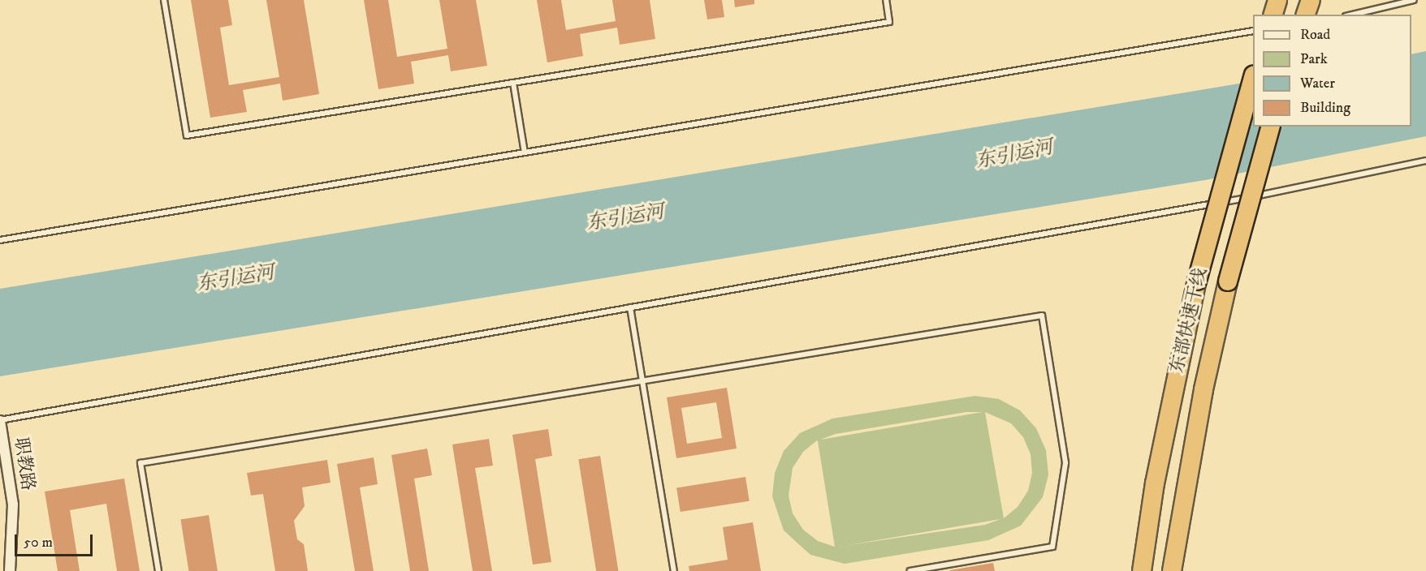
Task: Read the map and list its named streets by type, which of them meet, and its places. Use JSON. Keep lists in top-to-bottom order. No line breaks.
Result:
{"streets":{"highway":["东部快速干线"],"street":["职教路"]},"water":["东引运河"],"legend":["Road","Park","Water","Building"],"scale_bar":"50 m"}
